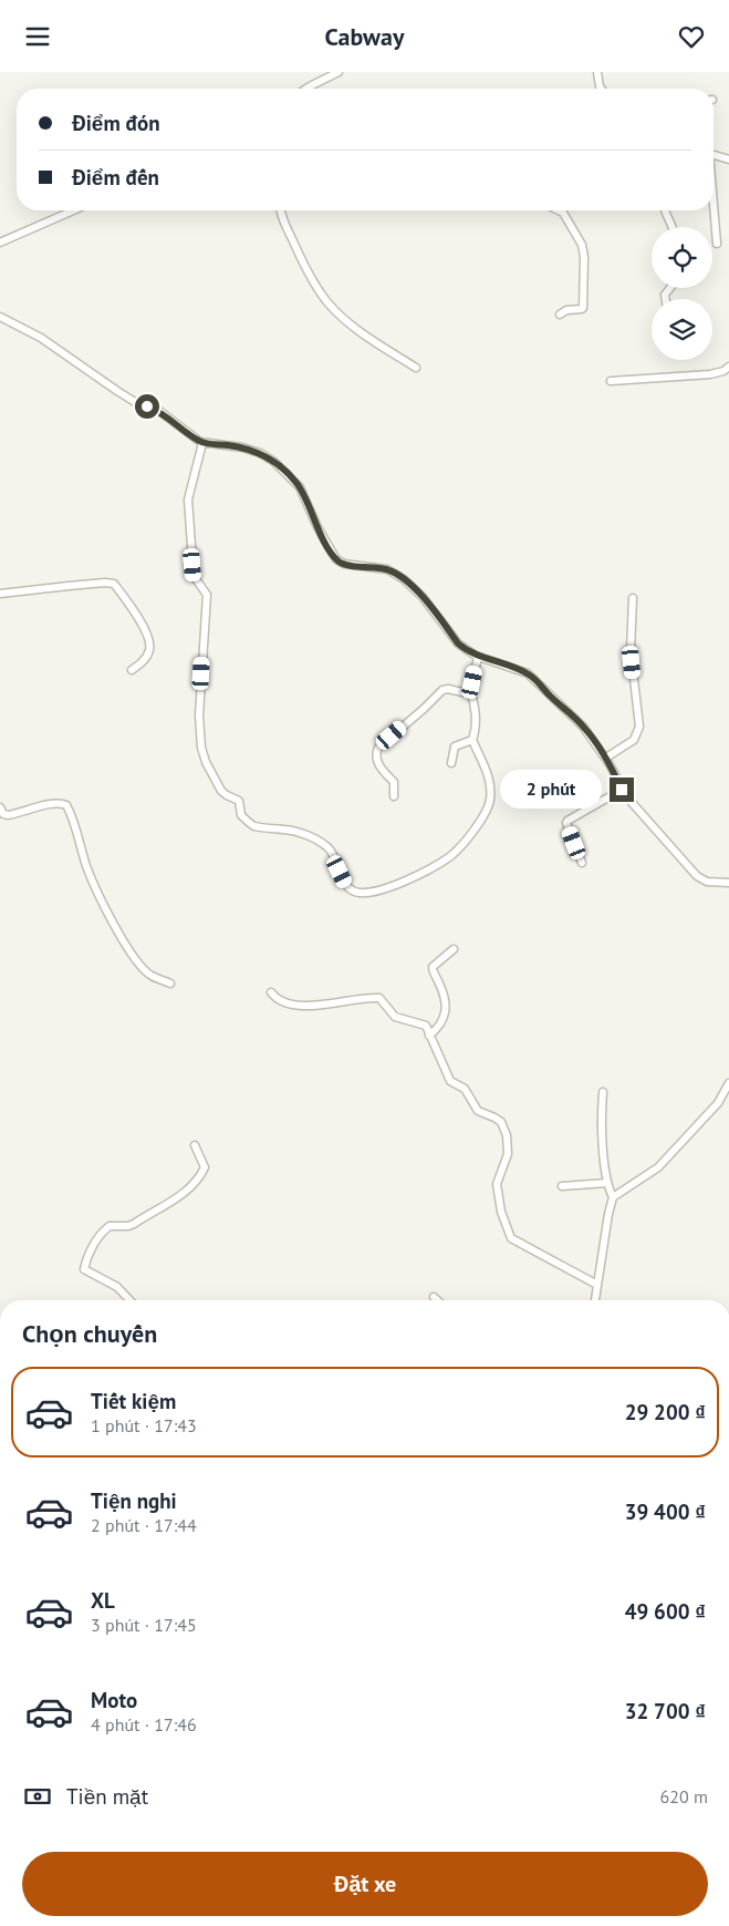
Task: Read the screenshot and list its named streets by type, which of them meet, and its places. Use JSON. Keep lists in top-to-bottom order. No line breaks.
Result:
{"page":{"header":"Cabway","banner":["Điểm đón","Điểm đến"],"bubble":"2 phút","heading":"Chọn chuyến","list":[{"name":"Tiết kiệm","note":"1 phút · 17:43","value":"29 200 ₫"},{"name":"Tiện nghi","note":"2 phút · 17:44","value":"39 400 ₫"},{"name":"XL","note":"3 phút · 17:45","value":"49 600 ₫"},{"name":"Moto","note":"4 phút · 17:46","value":"32 700 ₫"}],"pay":["Tiền mặt","620 m"],"buttons":"Đặt xe"}}
